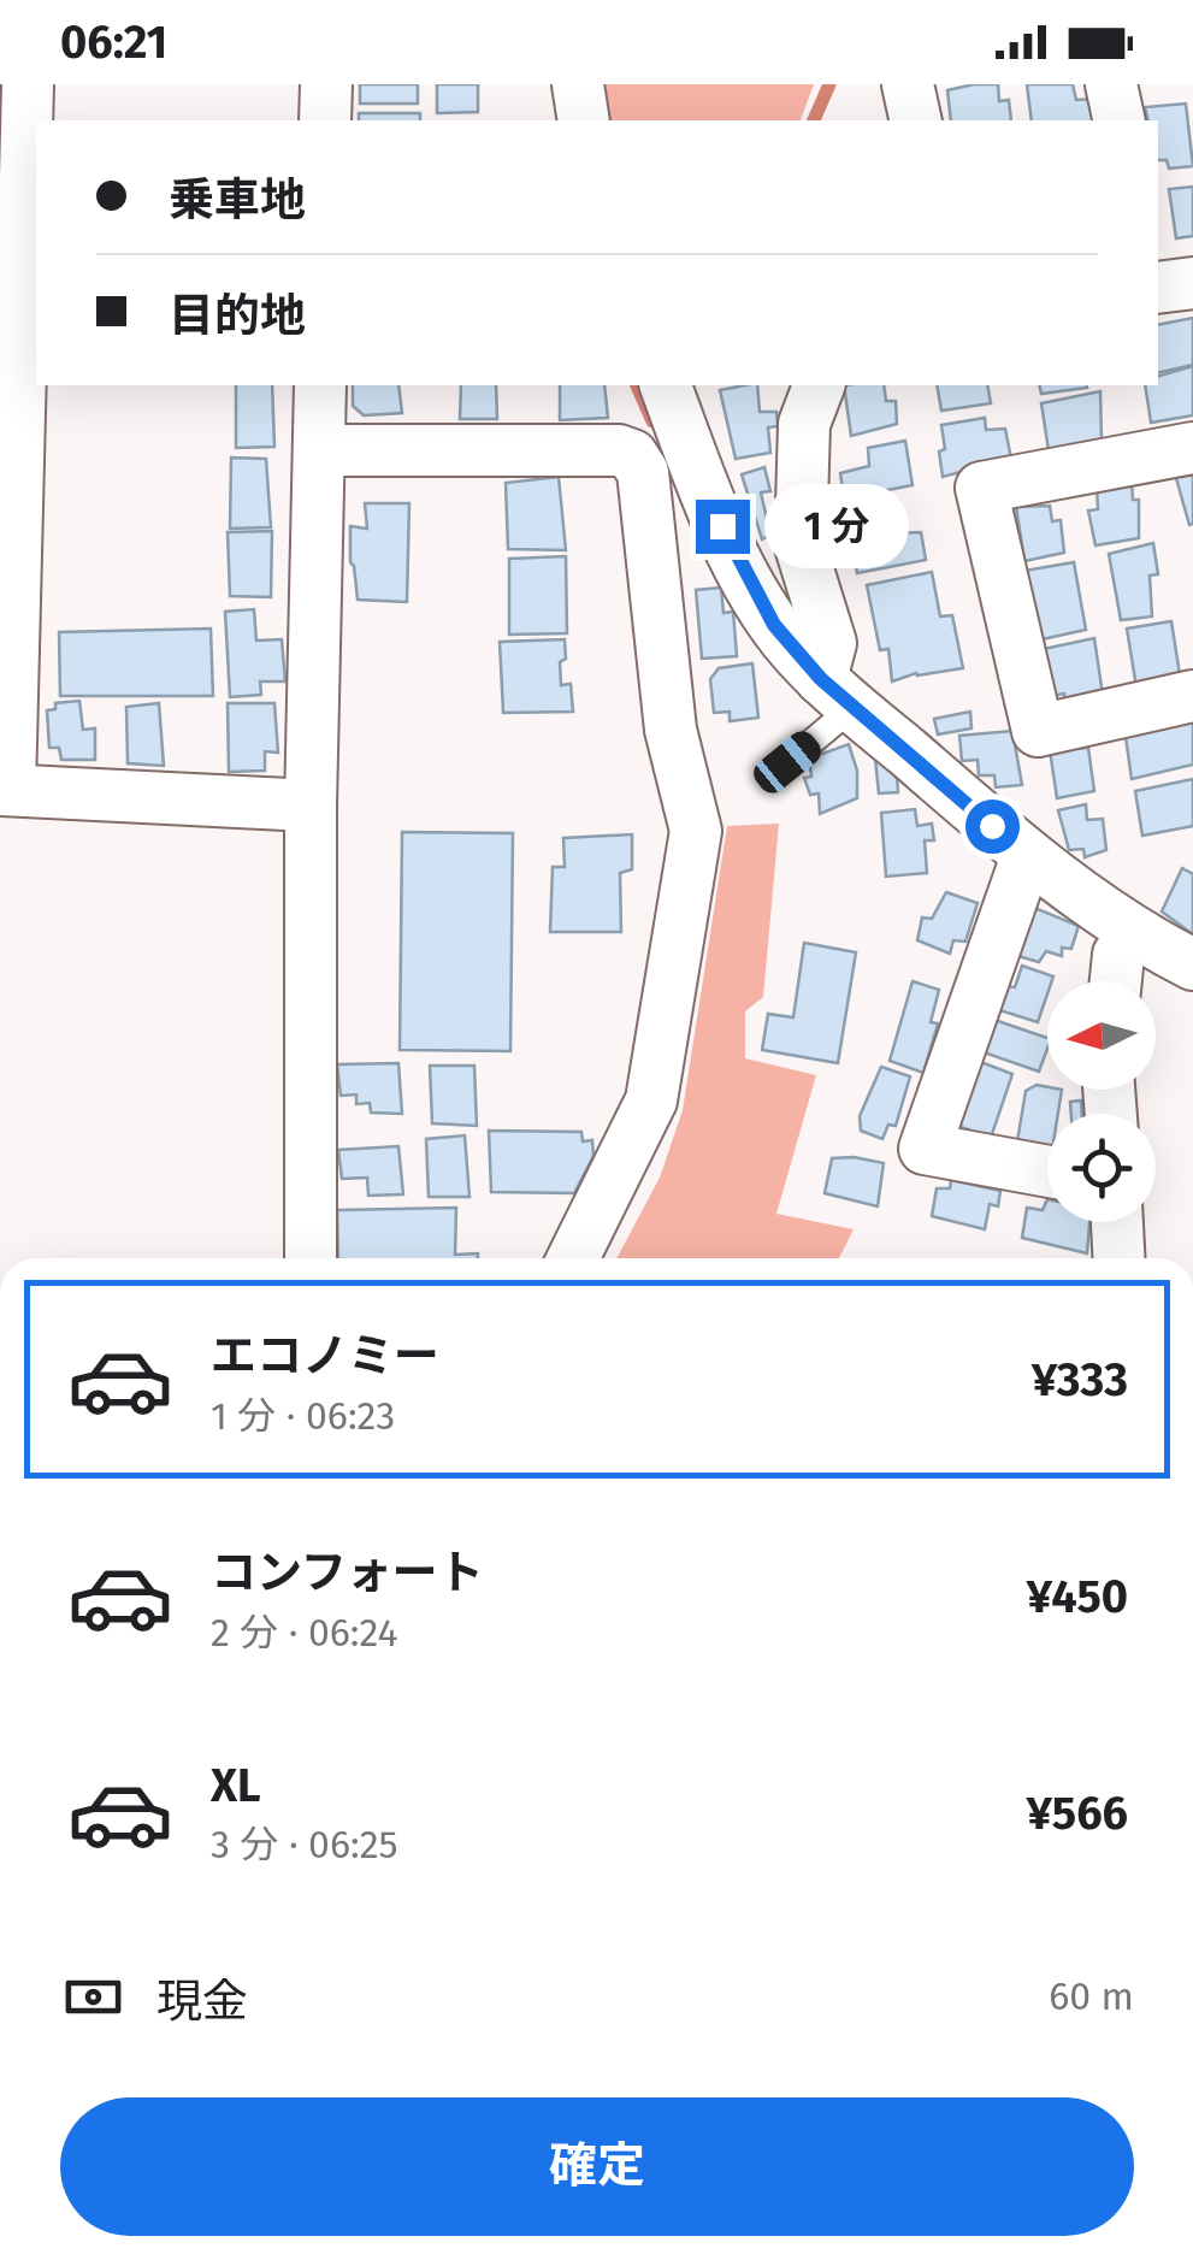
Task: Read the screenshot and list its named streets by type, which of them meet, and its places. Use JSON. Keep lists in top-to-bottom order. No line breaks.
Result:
{"north":"left","page":{"status":"06:21","banner":["乗車地","目的地"],"bubble":"1 分","list":[{"name":"エコノミー","note":"1 分 · 06:23","value":"¥333"},{"name":"コンフォート","note":"2 分 · 06:24","value":"¥450"},{"name":"XL","note":"3 分 · 06:25","value":"¥566"}],"pay":["現金","60 m"],"buttons":"確定"}}
